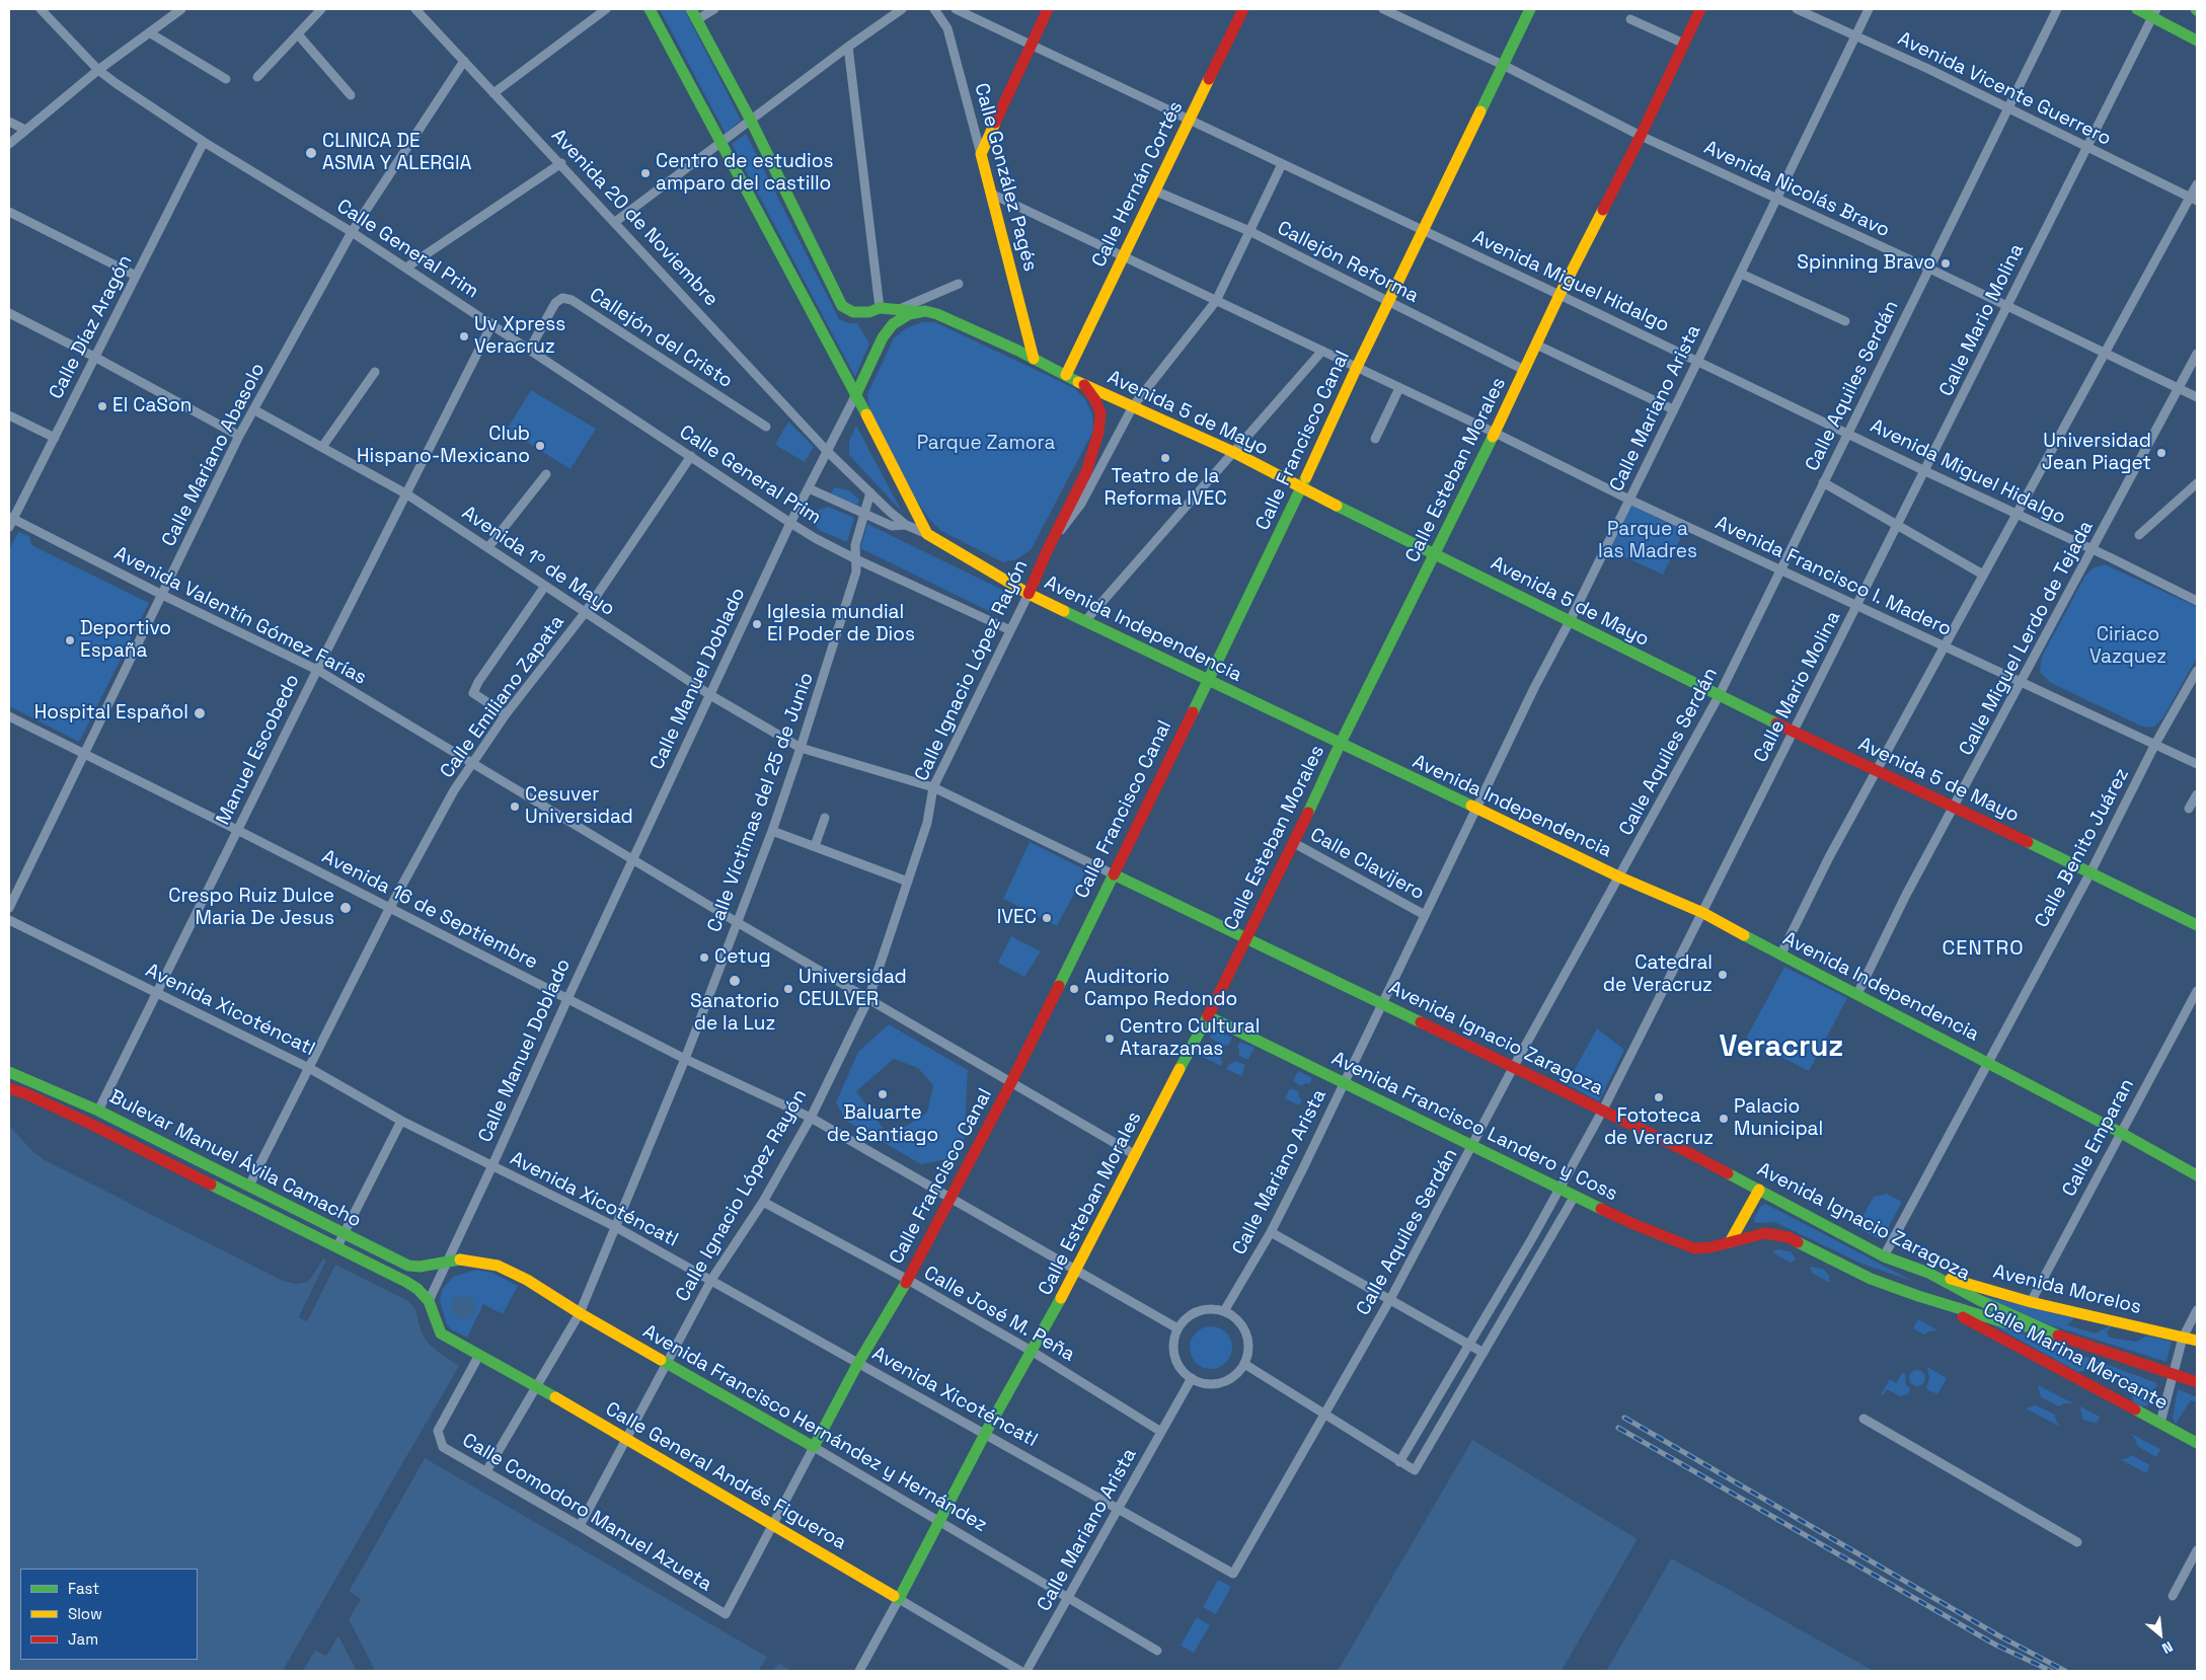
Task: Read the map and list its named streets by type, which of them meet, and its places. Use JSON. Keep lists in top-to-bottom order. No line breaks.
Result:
{"streets":{"main road":["Calle González Pagés","Calle Hernán Cortés","Avenida 5 de Mayo","Calle Francisco Canal","Calle Esteban Morales","Avenida Independencia","Calle Ignacio López Rayón","Calle Manuel Doblado","Avenida Ignacio Zaragoza","Avenida Francisco Landero y Coss","Bulevar Manuel Ávila Camacho","Avenida Morelos","Calle Marina Mercante","Avenida Francisco Hernández y Hernández","Calle General Andrés Figueroa"],"street":["Avenida Vicente Guerrero","Avenida Nicolás Bravo","Avenida 20 de Noviembre","Calle General Prim","Callejón Reforma","Avenida Miguel Hidalgo","Calle Mario Molina","Calle Díaz Aragón","Callejón del Cristo","Calle Aquiles Serdán","Calle Mariano Arista","Calle Mariano Abasolo","Avenida 1º de Mayo","Avenida Francisco I. Madero","Avenida Valentín Gómez Farías","Calle Miguel Lerdo de Tejada","Calle Emiliano Zapata","Manuel Escobedo","Calle Víctimas del 25 de Junio","Calle Benito Juárez","Calle Clavijero","Avenida 16 de Septiembre","Avenida Xicoténcatl","Calle Emparan","Calle José M. Peña","Calle Comodoro Manuel Azueta"]},"crossings":[["Avenida Vicente Guerrero","Calle Mario Molina"],["Avenida Vicente Guerrero","Calle Aquiles Serdán"],["Avenida Vicente Guerrero","Calle Mariano Arista"],["Calle González Pagés","Avenida 5 de Mayo"],["Calle González Pagés","Avenida Francisco I. Madero"],["Calle Hernán Cortés","Callejón Reforma"],["Calle Hernán Cortés","Avenida Miguel Hidalgo"],["Calle Hernán Cortés","Avenida 5 de Mayo"],["Calle Hernán Cortés","Avenida Francisco I. Madero"],["Avenida Nicolás Bravo","Calle Mario Molina"],["Avenida Nicolás Bravo","Calle Aquiles Serdán"],["Avenida Nicolás Bravo","Calle Mariano Arista"],["Avenida Nicolás Bravo","Calle Francisco Canal"],["Avenida Nicolás Bravo","Calle Esteban Morales"],["Avenida Nicolás Bravo","Calle Miguel Lerdo de Tejada"],["Avenida 20 de Noviembre","Calle Mariano Abasolo"],["Avenida 20 de Noviembre","Avenida Independencia"],["Avenida 20 de Noviembre","Calle Manuel Doblado"],["Calle General Prim","Calle Díaz Aragón"],["Calle General Prim","Callejón del Cristo"],["Calle General Prim","Calle Mariano Abasolo"],["Calle General Prim","Calle Ignacio López Rayón"],["Calle General Prim","Calle Manuel Doblado"],["Calle General Prim","Calle Emiliano Zapata"],["Calle General Prim","Manuel Escobedo"],["Calle General Prim","Calle Víctimas del 25 de Junio"],["Callejón Reforma","Calle Francisco Canal"],["Callejón Reforma","Calle Esteban Morales"],["Callejón Reforma","Calle Ignacio López Rayón"],["Avenida Miguel Hidalgo","Calle Mario Molina"],["Avenida Miguel Hidalgo","Calle Aquiles Serdán"],["Avenida Miguel Hidalgo","Calle Mariano Arista"],["Avenida Miguel Hidalgo","Calle Francisco Canal"],["Avenida Miguel Hidalgo","Calle Esteban Morales"],["Avenida Miguel Hidalgo","Calle Miguel Lerdo de Tejada"],["Avenida Miguel Hidalgo","Calle Ignacio López Rayón"],["Calle Mario Molina","Avenida 5 de Mayo"],["Calle Mario Molina","Avenida Francisco I. Madero"],["Calle Mario Molina","Avenida Independencia"],["Calle Mario Molina","Avenida Ignacio Zaragoza"],["Calle Mario Molina","Avenida Francisco Landero y Coss"],["Calle Díaz Aragón","Avenida Valentín Gómez Farías"],["Calle Aquiles Serdán","Avenida 5 de Mayo"],["Calle Aquiles Serdán","Avenida Francisco I. Madero"],["Calle Aquiles Serdán","Avenida Independencia"],["Calle Aquiles Serdán","Avenida Xicoténcatl"],["Calle Aquiles Serdán","Avenida Ignacio Zaragoza"],["Calle Aquiles Serdán","Avenida Francisco Landero y Coss"],["Calle Mariano Arista","Avenida 5 de Mayo"],["Calle Mariano Arista","Avenida Francisco I. Madero"],["Calle Mariano Arista","Avenida Independencia"],["Calle Mariano Arista","Calle Clavijero"],["Calle Mariano Arista","Avenida 16 de Septiembre"],["Calle Mariano Arista","Avenida Xicoténcatl"],["Calle Mariano Arista","Avenida Ignacio Zaragoza"],["Calle Mariano Arista","Avenida Francisco Landero y Coss"],["Calle Mariano Arista","Calle José M. Peña"],["Calle Mariano Arista","Avenida Francisco Hernández y Hernández"],["Avenida 5 de Mayo","Calle Francisco Canal"],["Avenida 5 de Mayo","Calle Esteban Morales"],["Avenida 5 de Mayo","Calle Miguel Lerdo de Tejada"],["Avenida 5 de Mayo","Calle Ignacio López Rayón"],["Avenida 5 de Mayo","Calle Manuel Doblado"],["Avenida 5 de Mayo","Calle Benito Juárez"],["Calle Francisco Canal","Avenida Francisco I. Madero"],["Calle Francisco Canal","Avenida Valentín Gómez Farías"],["Calle Francisco Canal","Avenida Independencia"],["Calle Francisco Canal","Avenida 16 de Septiembre"],["Calle Francisco Canal","Avenida Xicoténcatl"],["Calle Francisco Canal","Avenida Ignacio Zaragoza"],["Calle Francisco Canal","Calle José M. Peña"],["Calle Francisco Canal","Avenida Francisco Hernández y Hernández"],["Calle Francisco Canal","Calle General Andrés Figueroa"],["Calle Francisco Canal","Calle Comodoro Manuel Azueta"],["Calle Mariano Abasolo","Avenida 1º de Mayo"],["Calle Mariano Abasolo","Avenida Valentín Gómez Farías"],["Calle Mariano Abasolo","Avenida 16 de Septiembre"],["Calle Esteban Morales","Avenida Francisco I. Madero"],["Calle Esteban Morales","Avenida Valentín Gómez Farías"],["Calle Esteban Morales","Avenida Independencia"],["Calle Esteban Morales","Calle Clavijero"],["Calle Esteban Morales","Avenida 16 de Septiembre"],["Calle Esteban Morales","Avenida Xicoténcatl"],["Calle Esteban Morales","Avenida Ignacio Zaragoza"],["Calle Esteban Morales","Avenida Francisco Landero y Coss"],["Calle Esteban Morales","Calle José M. Peña"],["Calle Esteban Morales","Avenida Francisco Hernández y Hernández"],["Calle Esteban Morales","Calle General Andrés Figueroa"],["Avenida 1º de Mayo","Calle Ignacio López Rayón"],["Avenida 1º de Mayo","Calle Manuel Doblado"],["Avenida 1º de Mayo","Calle Emiliano Zapata"],["Avenida 1º de Mayo","Manuel Escobedo"],["Avenida 1º de Mayo","Calle Víctimas del 25 de Junio"],["Avenida 1º de Mayo","Avenida Ignacio Zaragoza"],["Avenida Francisco I. Madero","Calle Miguel Lerdo de Tejada"],["Avenida Francisco I. Madero","Calle Ignacio López Rayón"],["Avenida Francisco I. Madero","Calle Benito Juárez"],["Avenida Valentín Gómez Farías","Calle Ignacio López Rayón"],["Avenida Valentín Gómez Farías","Calle Manuel Doblado"],["Avenida Valentín Gómez Farías","Calle Emiliano Zapata"],["Avenida Valentín Gómez Farías","Manuel Escobedo"],["Avenida Valentín Gómez Farías","Calle Víctimas del 25 de Junio"],["Avenida Independencia","Calle Miguel Lerdo de Tejada"],["Avenida Independencia","Calle Ignacio López Rayón"],["Avenida Independencia","Calle Manuel Doblado"],["Avenida Independencia","Calle Víctimas del 25 de Junio"],["Avenida Independencia","Calle Benito Juárez"],["Avenida Independencia","Calle Emparan"],["Calle Ignacio López Rayón","Avenida 16 de Septiembre"],["Calle Ignacio López Rayón","Avenida Xicoténcatl"],["Calle Ignacio López Rayón","Avenida Ignacio Zaragoza"],["Calle Ignacio López Rayón","Calle José M. Peña"],["Calle Ignacio López Rayón","Avenida Francisco Hernández y Hernández"],["Calle Ignacio López Rayón","Calle General Andrés Figueroa"],["Calle Ignacio López Rayón","Calle Comodoro Manuel Azueta"],["Calle Manuel Doblado","Avenida 16 de Septiembre"],["Calle Manuel Doblado","Avenida Xicoténcatl"],["Calle Manuel Doblado","Bulevar Manuel Ávila Camacho"],["Calle Manuel Doblado","Avenida Francisco Hernández y Hernández"],["Calle Manuel Doblado","Calle General Andrés Figueroa"],["Calle Emiliano Zapata","Avenida 16 de Septiembre"],["Calle Emiliano Zapata","Avenida Xicoténcatl"],["Calle Emiliano Zapata","Bulevar Manuel Ávila Camacho"],["Manuel Escobedo","Avenida 16 de Septiembre"],["Manuel Escobedo","Avenida Xicoténcatl"],["Manuel Escobedo","Bulevar Manuel Ávila Camacho"],["Calle Víctimas del 25 de Junio","Avenida 16 de Septiembre"],["Calle Víctimas del 25 de Junio","Avenida Xicoténcatl"],["Calle Víctimas del 25 de Junio","Avenida Francisco Hernández y Hernández"],["Calle Víctimas del 25 de Junio","Calle General Andrés Figueroa"],["Calle Víctimas del 25 de Junio","Calle Comodoro Manuel Azueta"],["Calle Benito Juárez","Avenida Ignacio Zaragoza"],["Avenida Ignacio Zaragoza","Avenida Morelos"],["Avenida Ignacio Zaragoza","Calle Marina Mercante"],["Avenida Francisco Landero y Coss","Calle Marina Mercante"],["Calle Emparan","Avenida Morelos"],["Bulevar Manuel Ávila Camacho","Avenida Francisco Hernández y Hernández"],["Bulevar Manuel Ávila Camacho","Calle General Andrés Figueroa"],["Calle General Andrés Figueroa","Calle Comodoro Manuel Azueta"]],"districts":["CENTRO","Veracruz"],"parks":["Parque Zamora","Parque a las Madres","Ciriaco Vazquez"],"places":["CLINICA DE ASMA Y ALERGIA","Centro de estudios amparo del castillo","Spinning Bravo","Uv Xpress Veracruz","El CaSon","Club Hispano-Mexicano","Universidad Jean Piaget","Teatro de la Reforma IVEC","Iglesia mundial El Poder de Dios","Deportivo España","Hospital Español","Cesuver Universidad","Crespo Ruiz Dulce Maria De Jesus","IVEC","Cetug","Catedral de Veracruz","Sanatorio de la Luz","Universidad CEULVER","Auditorio Campo Redondo","Centro Cultural Atarazanas","Baluarte de Santiago","Fototeca de Veracruz","Palacio Municipal"],"legend":["Fast","Slow","Jam"],"north":"bottom right"}
